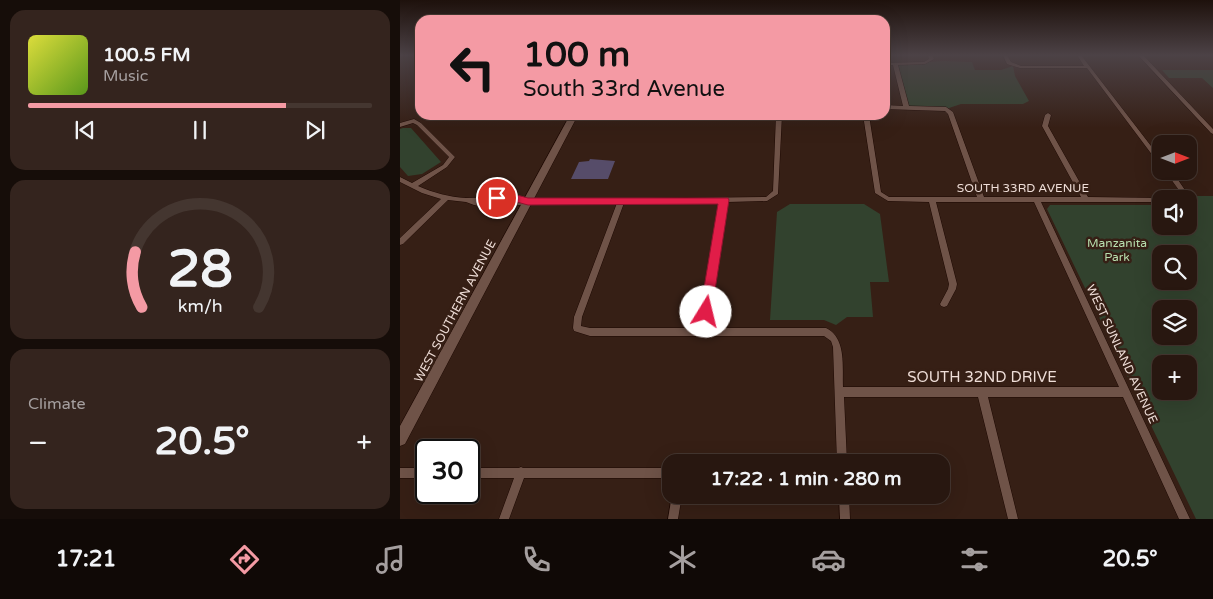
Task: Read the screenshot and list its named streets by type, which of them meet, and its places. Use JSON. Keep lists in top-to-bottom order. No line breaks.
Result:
{"streets":{"main road":["WEST SOUTHERN AVENUE"],"street":["SOUTH 33RD AVENUE","WEST SUNLAND AVENUE","SOUTH 32ND DRIVE"]},"crossings":[["SOUTH 33RD AVENUE","WEST SUNLAND AVENUE"],["WEST SUNLAND AVENUE","SOUTH 32ND DRIVE"]],"parks":["Manzanita Park"],"north":"right","page":{"turn":["100 m","South 33rd Avenue"],"song":["100.5 FM","Music"],"map_buttons":"+","tile":"Climate","heat":["−","20.5°","+"],"limit":"30","trip":"17:22 · 1 min · 280 m","tabs":["17:21","20.5°"],"gauge":["28","km/h"]}}
